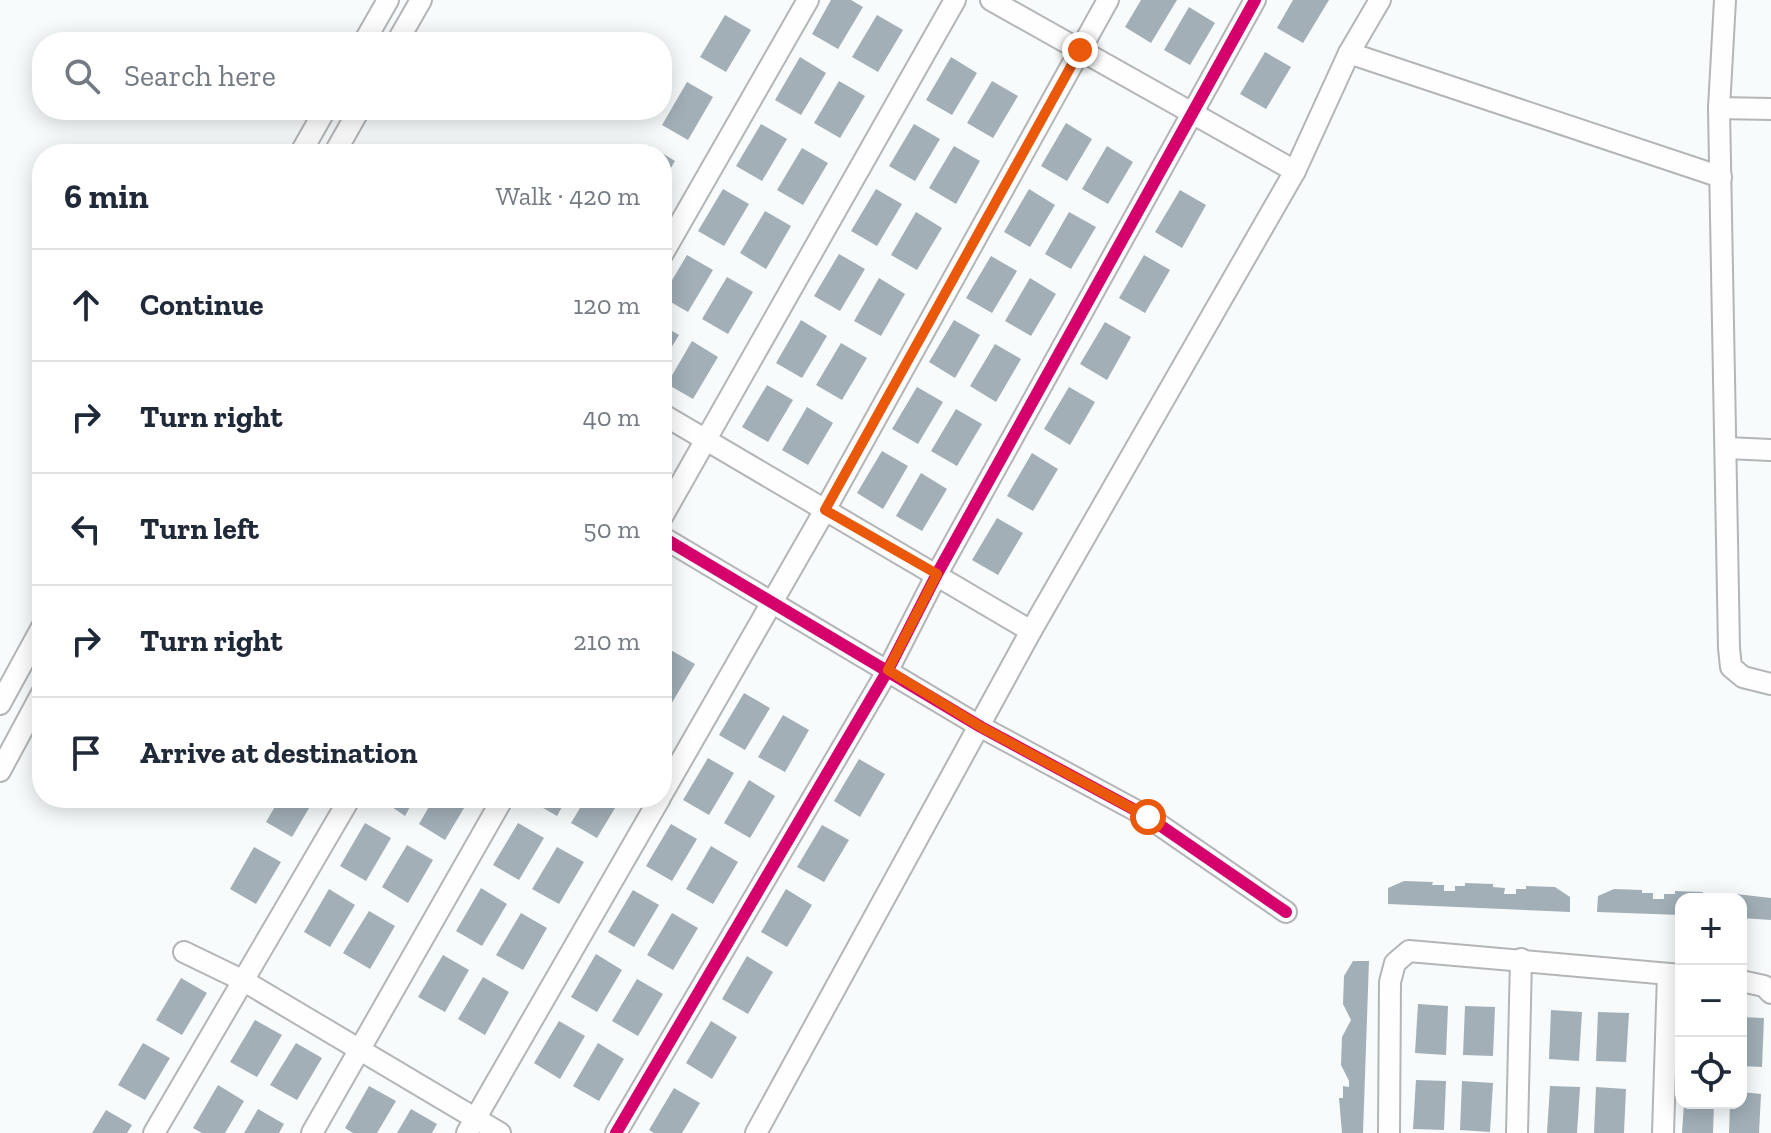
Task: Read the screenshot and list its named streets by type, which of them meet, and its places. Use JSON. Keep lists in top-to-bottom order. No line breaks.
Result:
{"page":{"search":"Search here","heading":["6 min","Walk · 420 m"],"list":[["Continue","120 m"],["Turn right","40 m"],["Turn left","50 m"],["Turn right","210 m"],"Arrive at destination"],"map_buttons":["+","−"]}}
